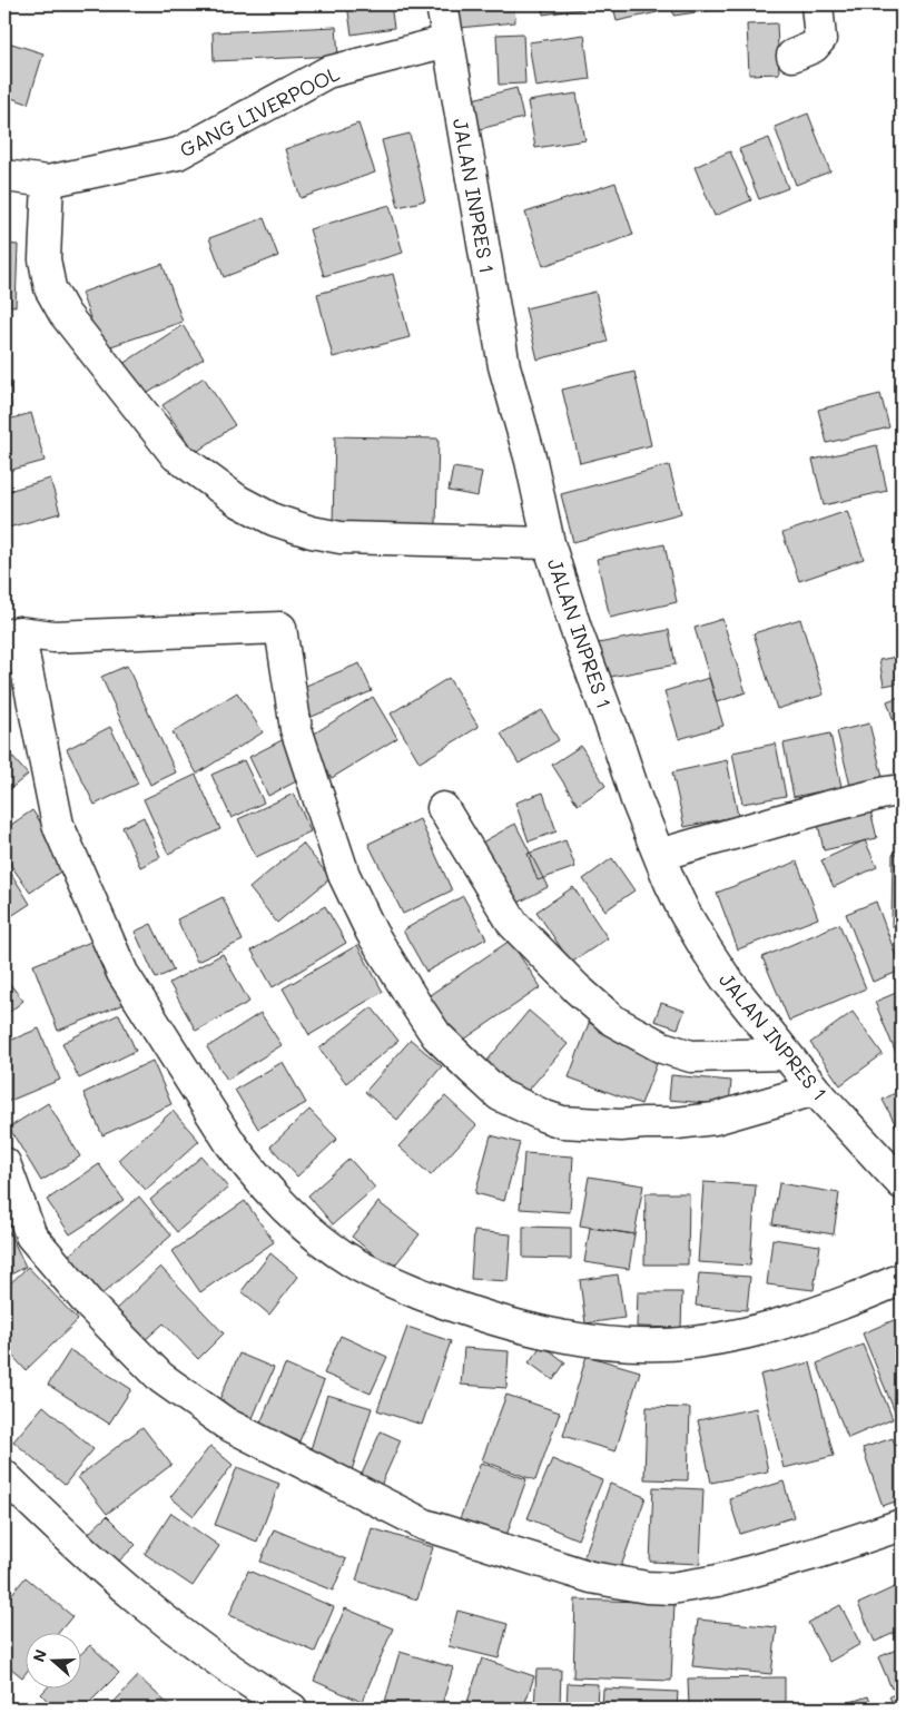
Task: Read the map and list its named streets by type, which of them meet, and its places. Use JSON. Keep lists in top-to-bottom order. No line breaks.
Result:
{"streets":{"street":["GANG LIVERPOOL","JALAN INPRES 1"]},"crossings":[["GANG LIVERPOOL","JALAN INPRES 1"]],"north":"left"}
